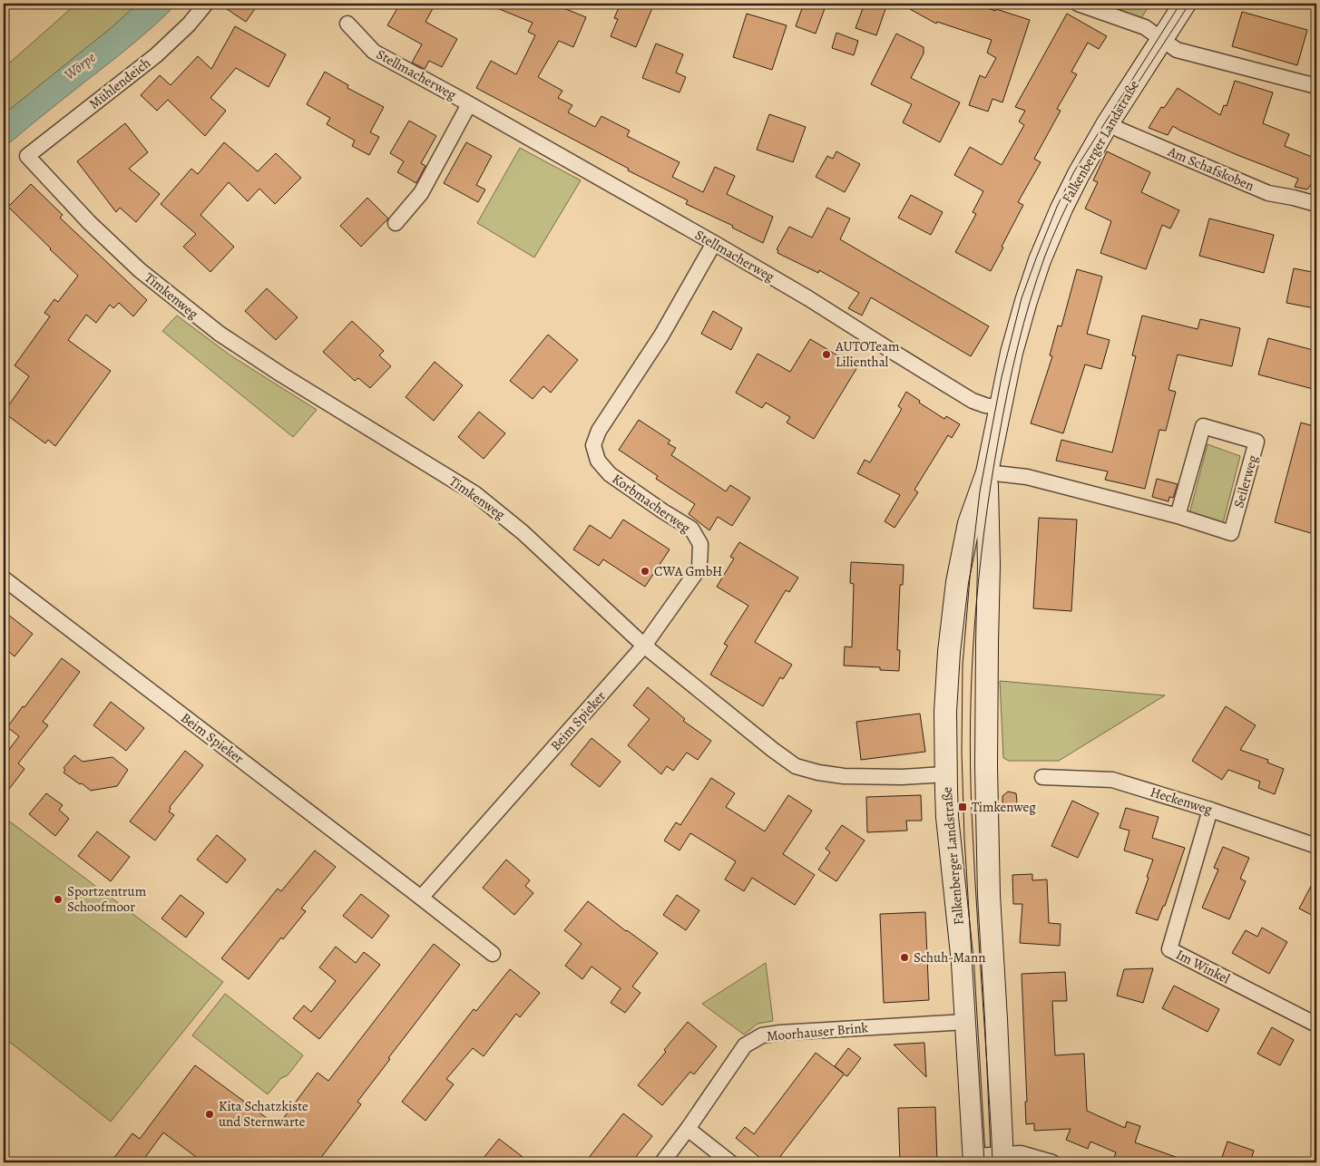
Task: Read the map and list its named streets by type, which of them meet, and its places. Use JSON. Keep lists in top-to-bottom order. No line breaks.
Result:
{"streets":{"street":["Stellmacherweg","Mühlendeich","Falkenberger Landstraße","Am Schafskoben","Timkenweg","Seilerweg","Korbmacherweg","Beim Spieker","Heckenweg","Im Winkel","Moorhauser Brink"]},"crossings":[["Stellmacherweg","Falkenberger Landstraße"],["Stellmacherweg","Korbmacherweg"],["Mühlendeich","Timkenweg"],["Falkenberger Landstraße","Am Schafskoben"],["Falkenberger Landstraße","Timkenweg"],["Falkenberger Landstraße","Seilerweg"],["Falkenberger Landstraße","Moorhauser Brink"],["Timkenweg","Korbmacherweg"],["Timkenweg","Beim Spieker"],["Korbmacherweg","Beim Spieker"],["Heckenweg","Im Winkel"]],"water":["Wörpe"],"places":{"other":["AUTOTeam Lilienthal","CWA GmbH","Sportzentrum Schoofmoor","Schuh-Mann","Kita Schatzkiste und Sternwarte"],"transit":["Timkenweg"]}}
